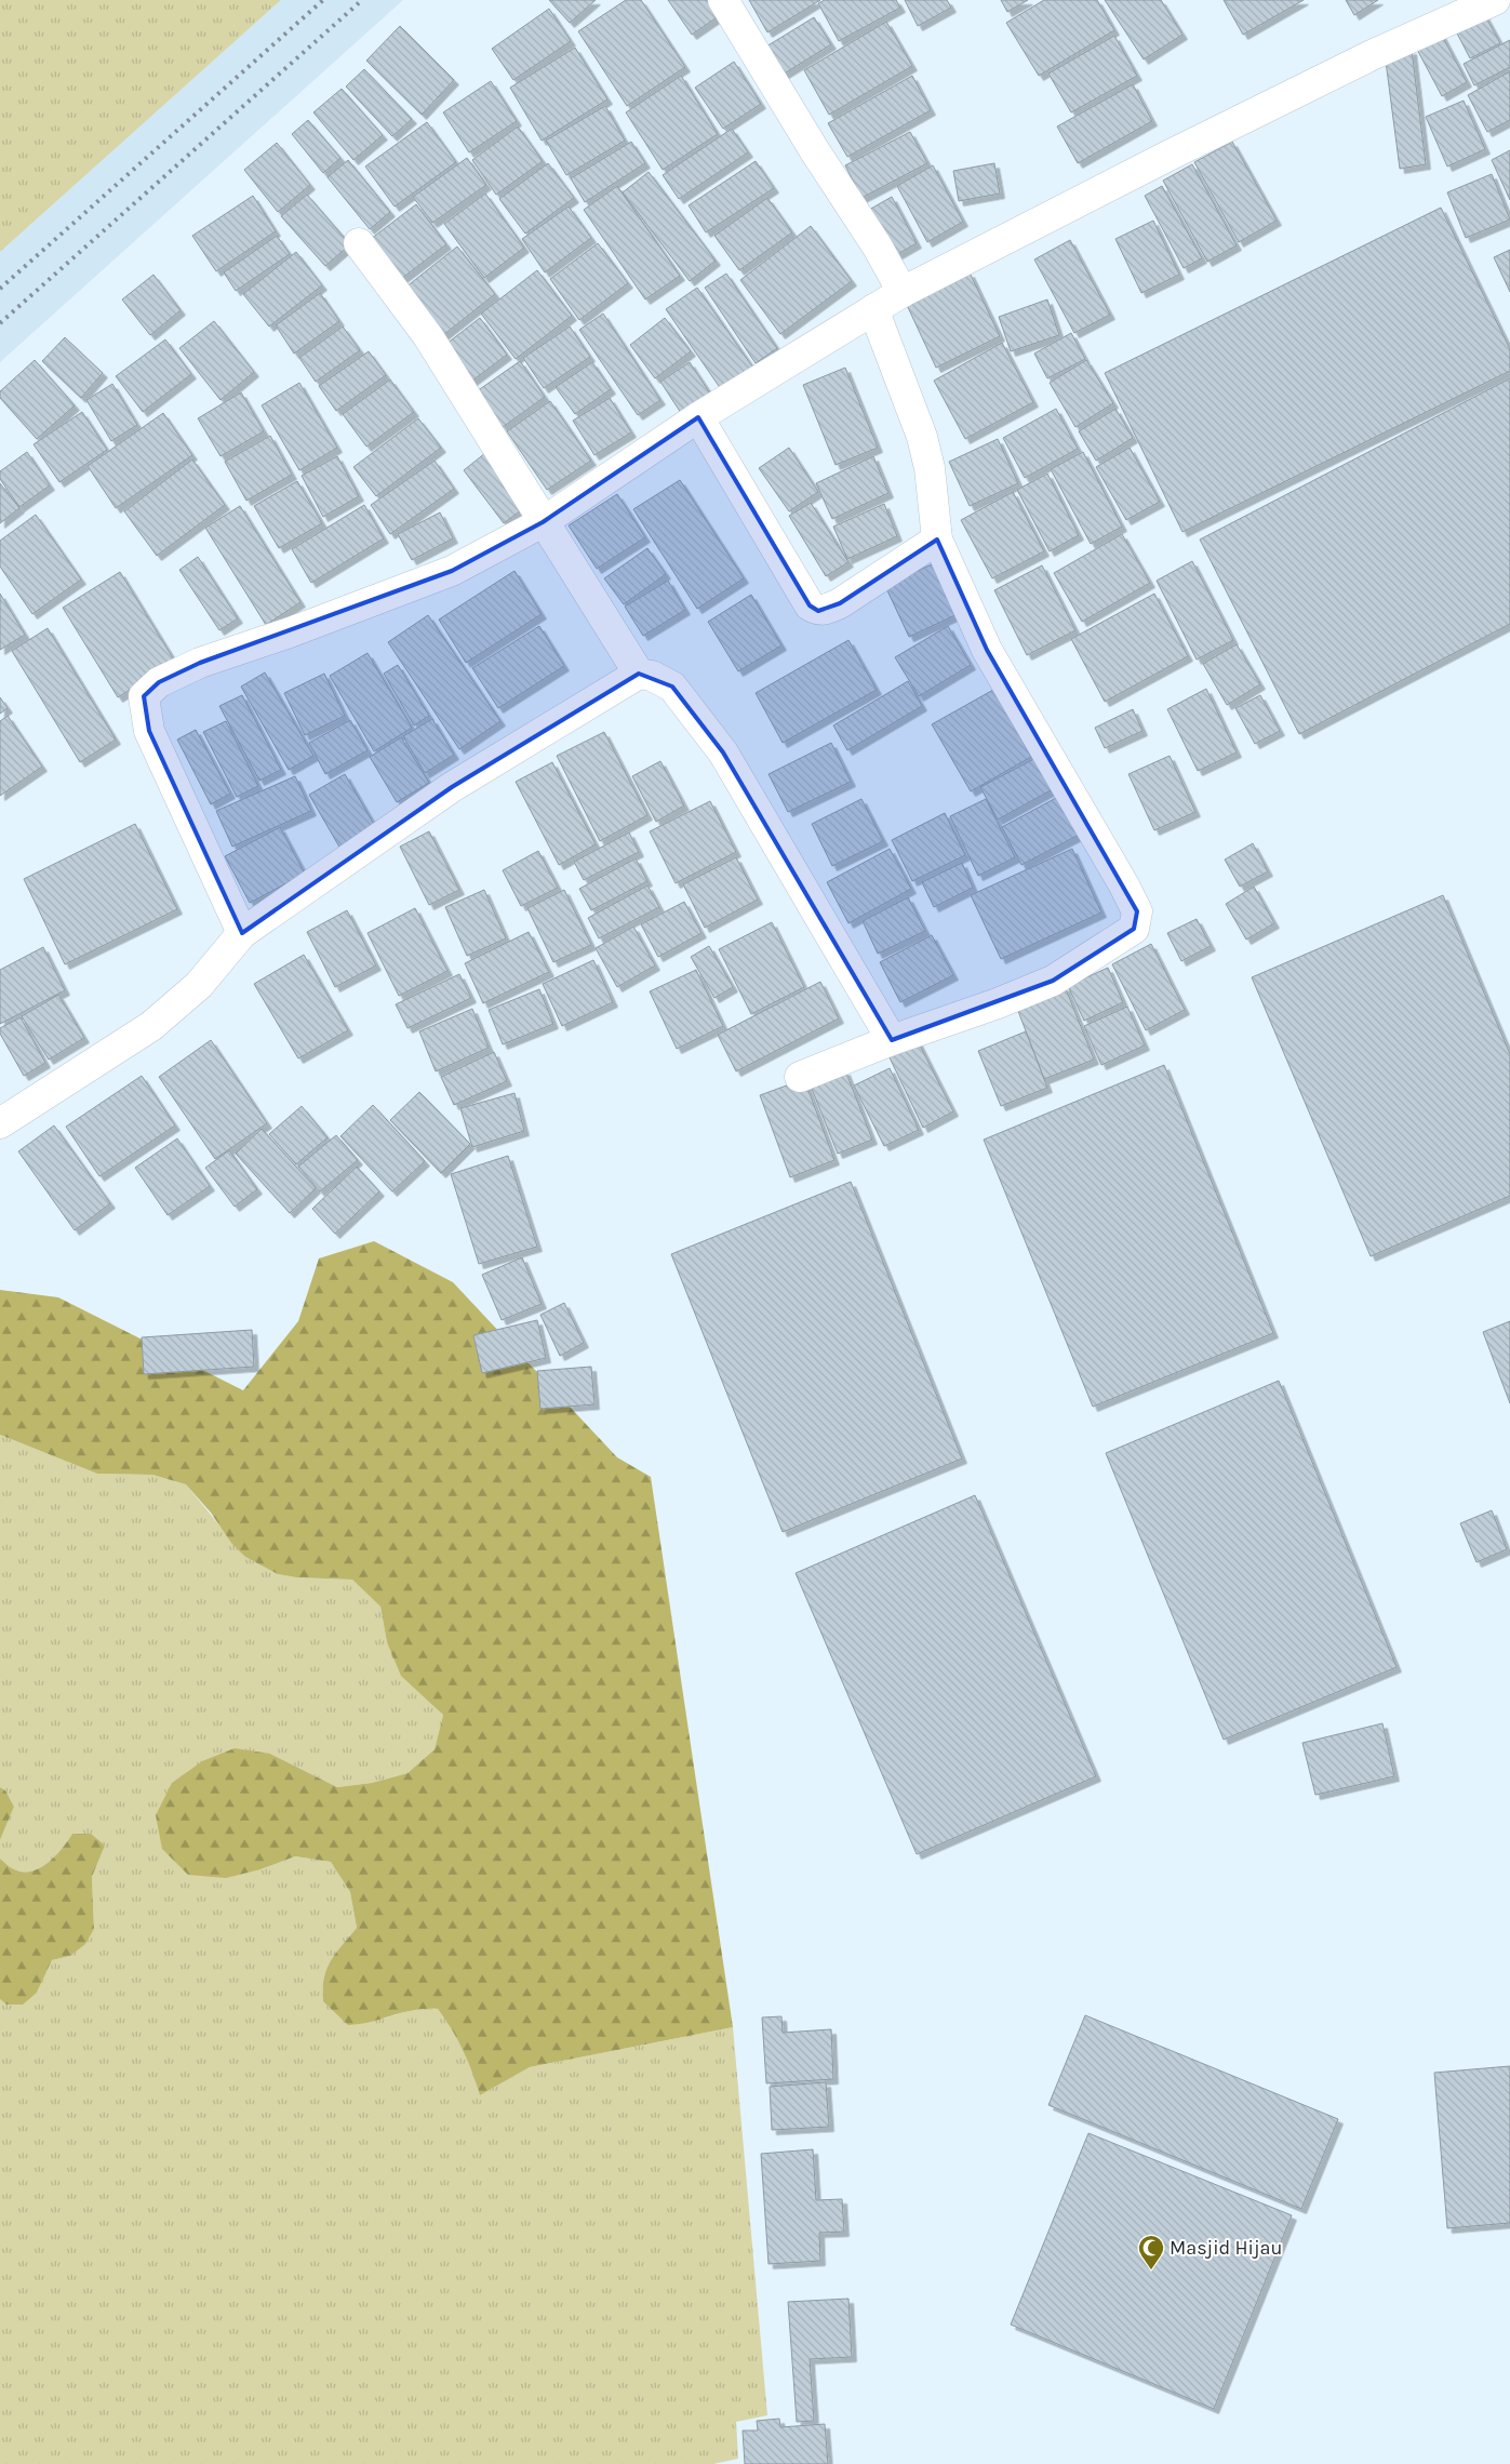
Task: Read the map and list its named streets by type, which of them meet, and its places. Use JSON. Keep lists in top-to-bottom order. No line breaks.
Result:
{"places":{"mosque":["Masjid Hijau"]}}
